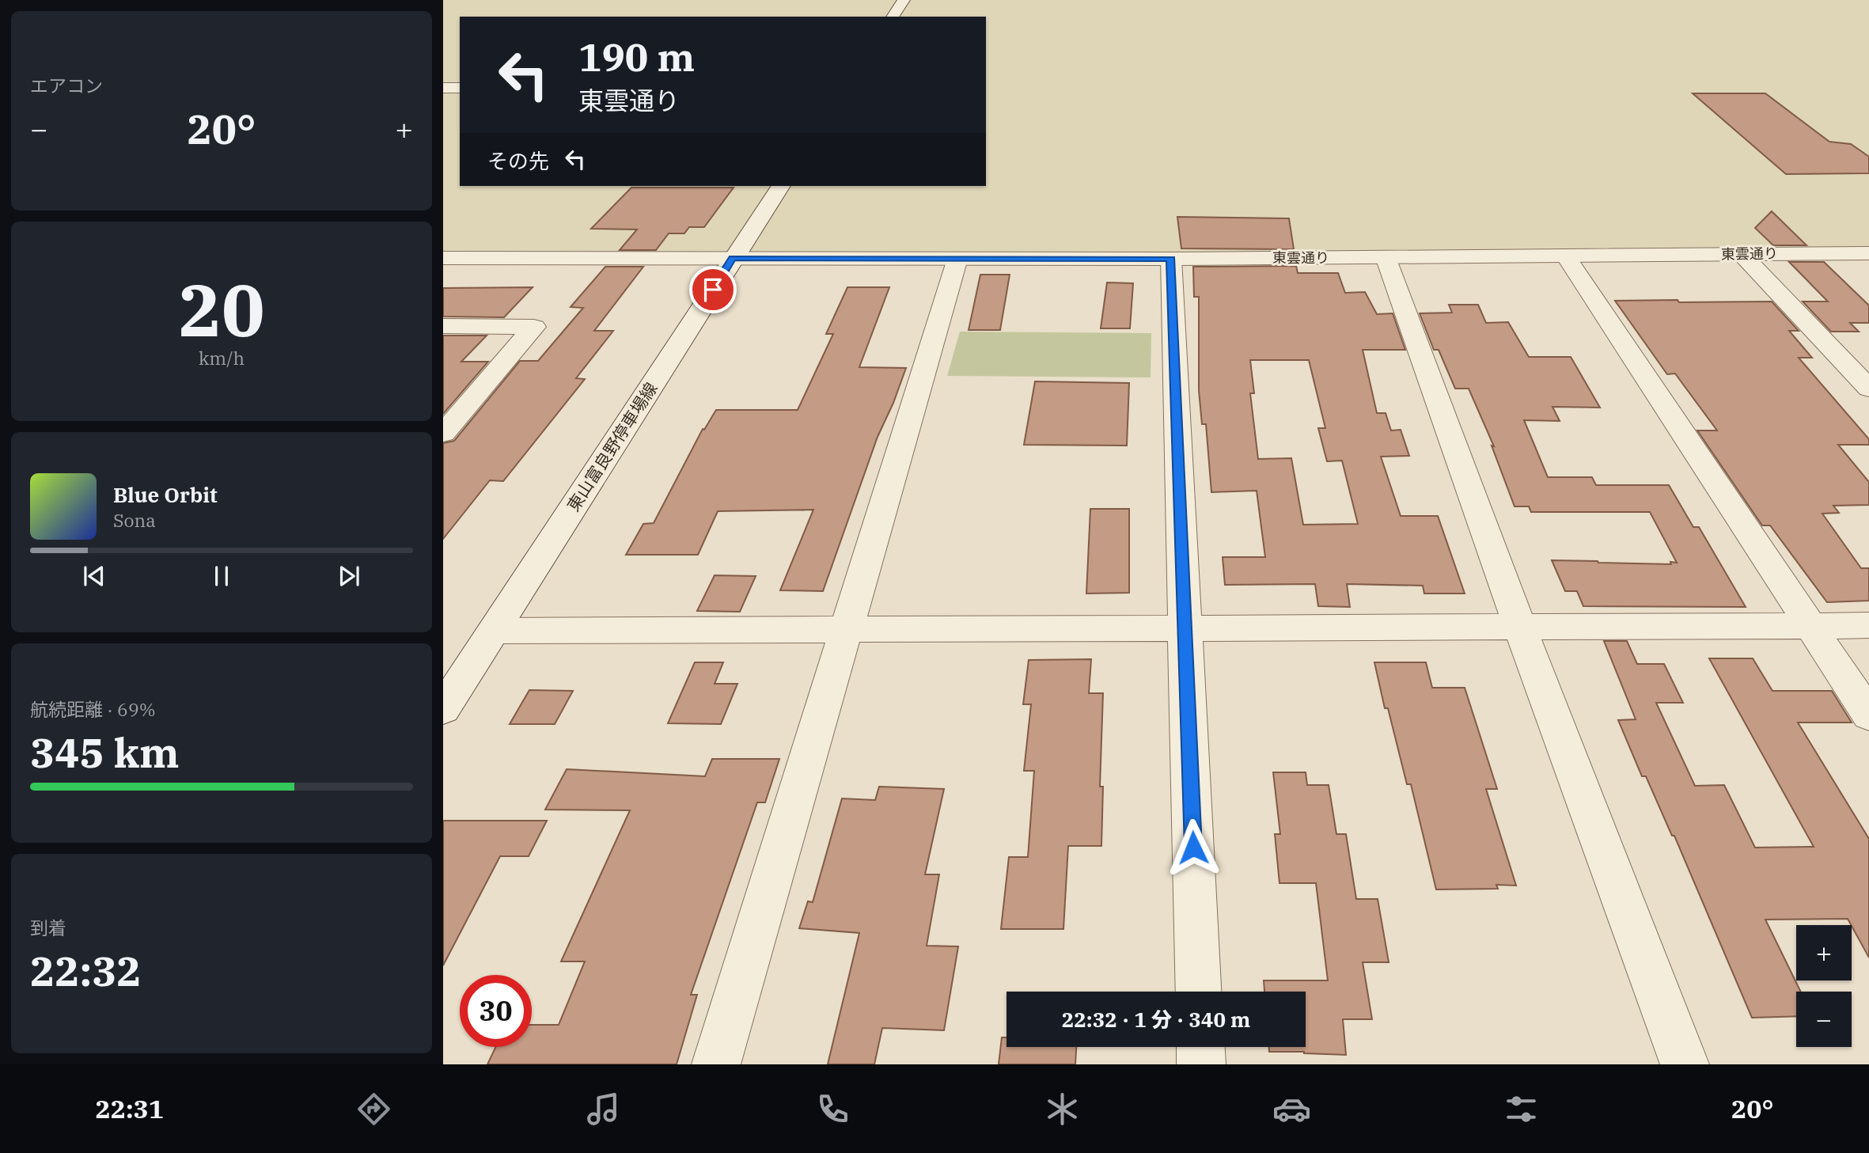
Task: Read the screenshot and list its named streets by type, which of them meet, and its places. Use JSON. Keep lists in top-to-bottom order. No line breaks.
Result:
{"streets":{"street":["東雲通り","東山富良野停車場線"]},"crossings":[["東雲通り","東山富良野停車場線"]],"page":{"tile":["エアコン",["20","km/h"],["航続距離 · 69%","345 km"],["到着","22:32"]],"turn":["190 m","東雲通り"],"heat":["−","20°","+"],"then":"その先","song":["Blue Orbit","Sona"],"map_buttons":["+","−"],"limit":"30","trip":"22:32 · 1 分 · 340 m","tabs":["22:31","20°"]}}
